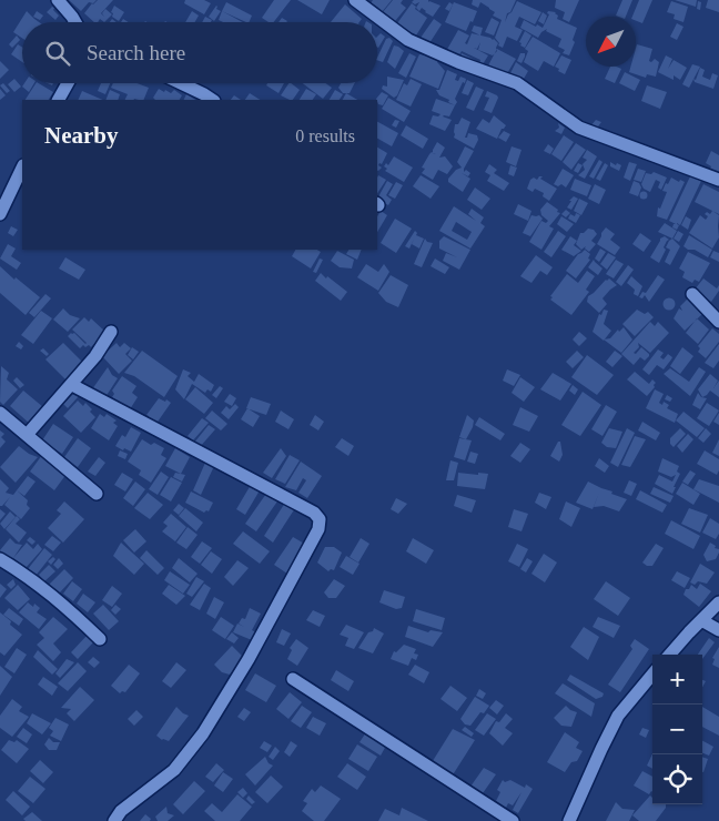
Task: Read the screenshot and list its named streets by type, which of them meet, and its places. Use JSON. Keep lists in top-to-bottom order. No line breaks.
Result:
{"north":"bottom left","page":{"search":"Search here","heading":["Nearby","0 results"],"map_buttons":["+","−"]}}
